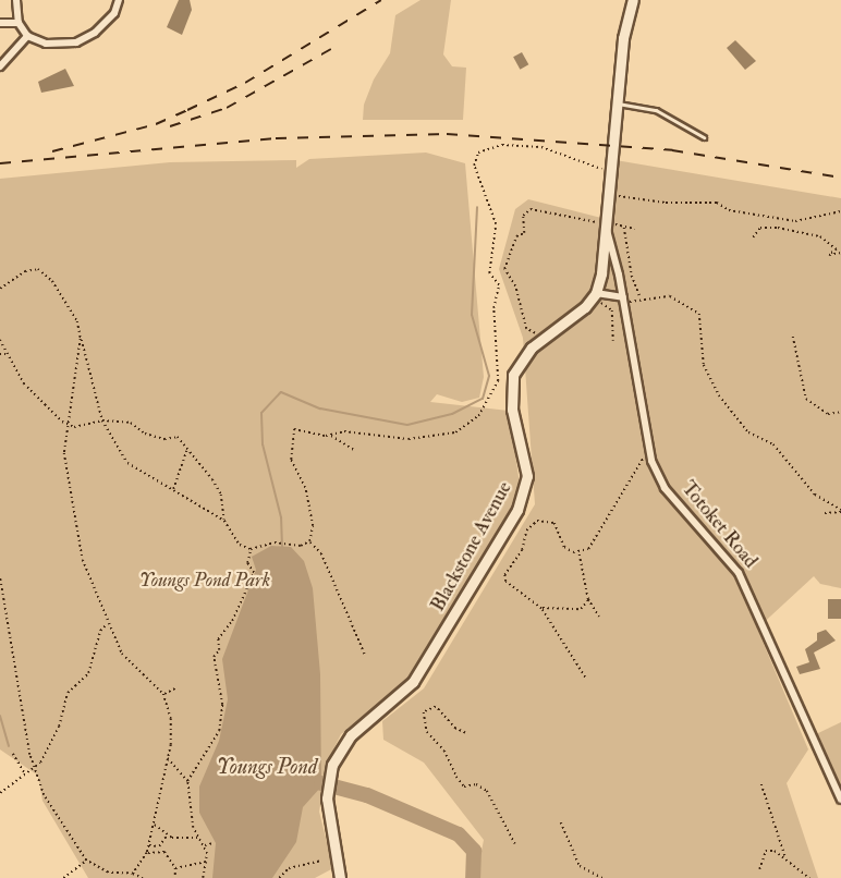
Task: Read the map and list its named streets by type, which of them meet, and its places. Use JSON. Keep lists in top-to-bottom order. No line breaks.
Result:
{"streets":{"main road":["Totoket Road","Blackstone Avenue"]},"water":["Youngs Pond"],"parks":["Youngs Pond Park"]}
